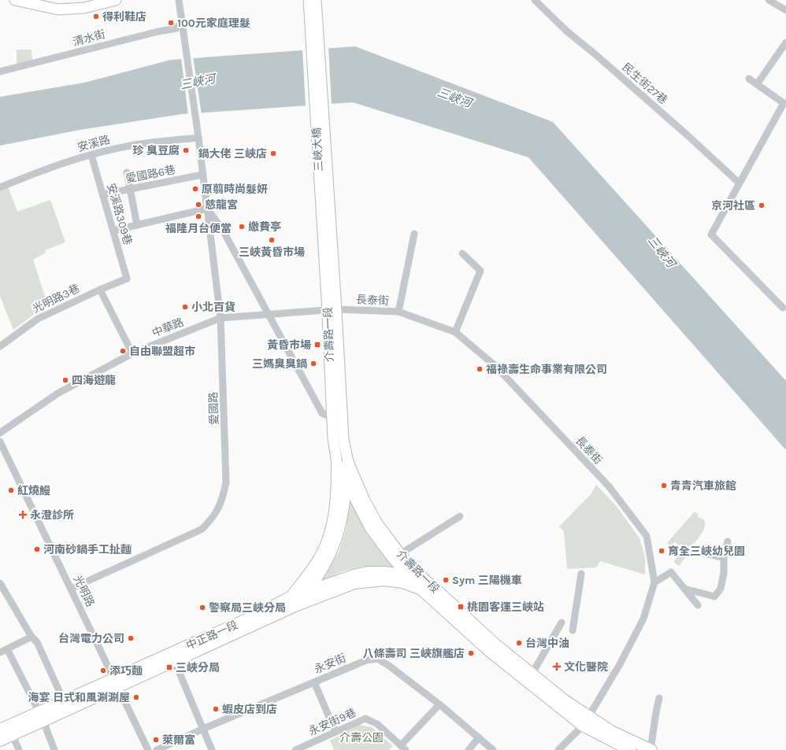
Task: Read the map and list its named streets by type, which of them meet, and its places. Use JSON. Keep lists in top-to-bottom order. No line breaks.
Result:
{"streets":{"main road":["三峽大橋","介壽路一段","中正路一段"],"street":["清水街","民生街27巷","安溪路","愛國路6巷","安溪路309巷","光明路3巷","長泰街","中華路","愛國路","光明路","永安街","永安街9巷"]},"crossings":[["清水街","愛國路"],["安溪路","安溪路309巷"],["安溪路","愛國路"],["三峽大橋","介壽路一段"],["愛國路6巷","安溪路309巷"],["愛國路6巷","愛國路"],["安溪路309巷","光明路3巷"],["長泰街","中華路"],["長泰街","介壽路一段"],["中華路","介壽路一段"],["中華路","愛國路"],["介壽路一段","中正路一段"],["愛國路","光明路"],["光明路","中正路一段"]],"water":["三峽河"],"parks":["介壽公園"],"places":{"other":["得利鞋店","100元家庭理髮","珍 臭豆腐","鍋大佬 三峽店","原翦時尚髮妍","慈龍宮","京河社區","福隆月台便當","繳費亭","三峽黃昏市場","小北百貨","自由聯盟超市","三媽臭臭鍋","福祿壽生命事業有限公司","四海遊龍","青青汽車旅館","紅燒鰻","河南砂鍋手工扯麵","育全三峽幼兒園","Sym 三陽機車","警察局三峽分局","台灣電力公司","台灣中油","八條壽司 三峽旗艦店","添巧麵","海宴 日式和風涮涮屋","蝦皮店到店","萊爾富"],"transit":["黃昏市場","桃園客運三峽站","三峽分局"],"health":["永澄診所","文化醫院"]}}
